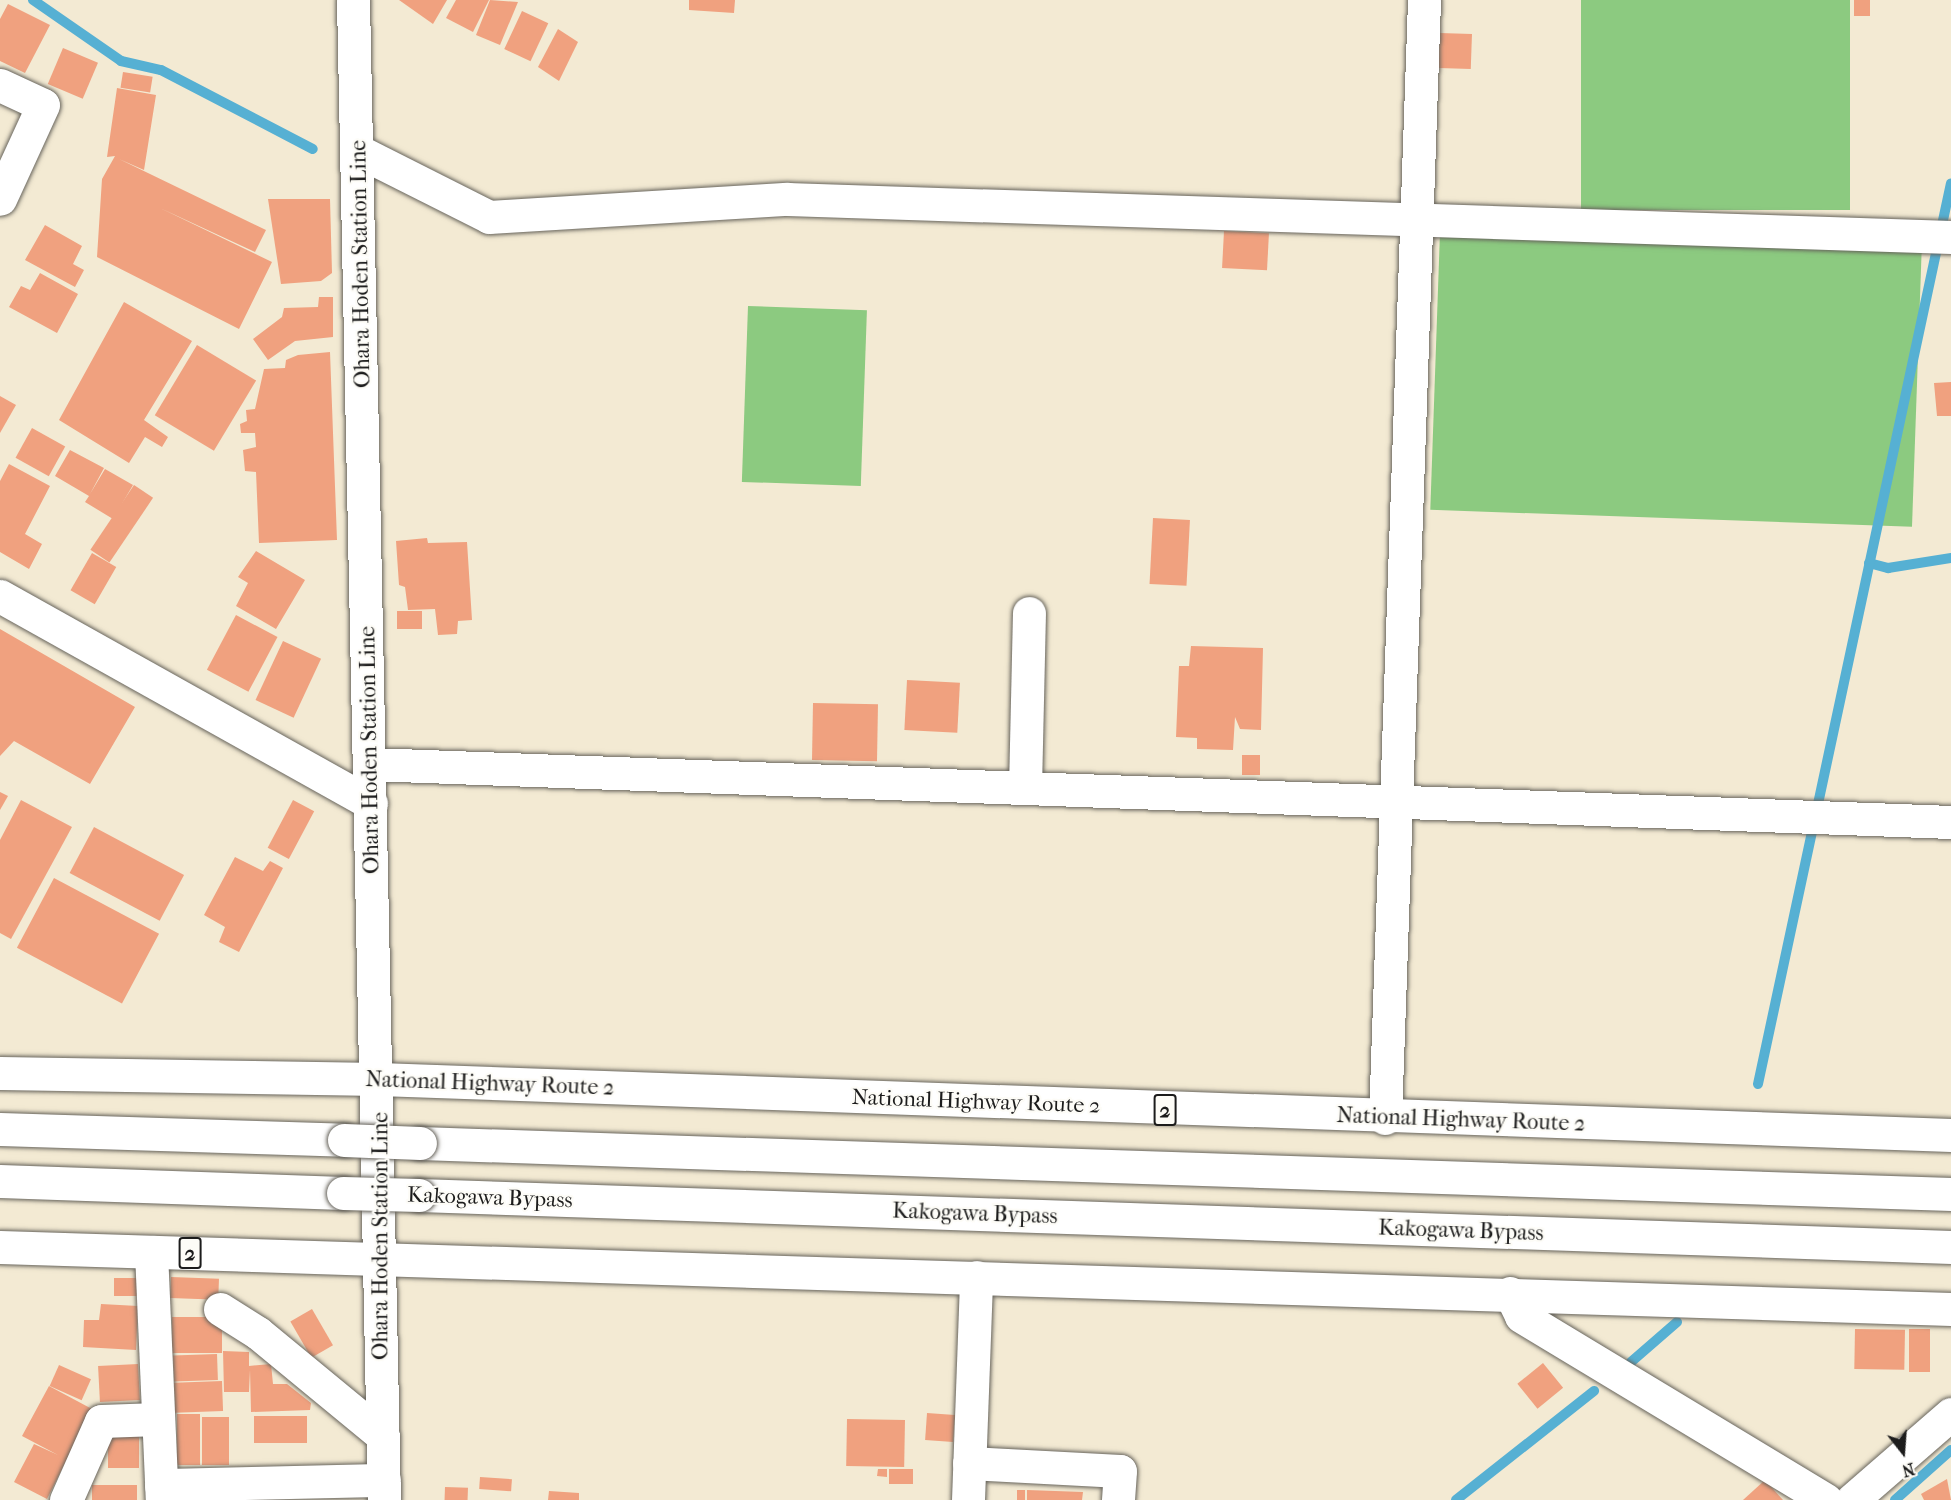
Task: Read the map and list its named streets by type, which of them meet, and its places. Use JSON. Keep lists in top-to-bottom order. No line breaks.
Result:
{"streets":{"main road":["Ohara Hoden Station Line","National Highway Route 2","2","Kakogawa Bypass"]},"crossings":[["Ohara Hoden Station Line","National Highway Route 2"],["Ohara Hoden Station Line","2"]],"north":"bottom"}
